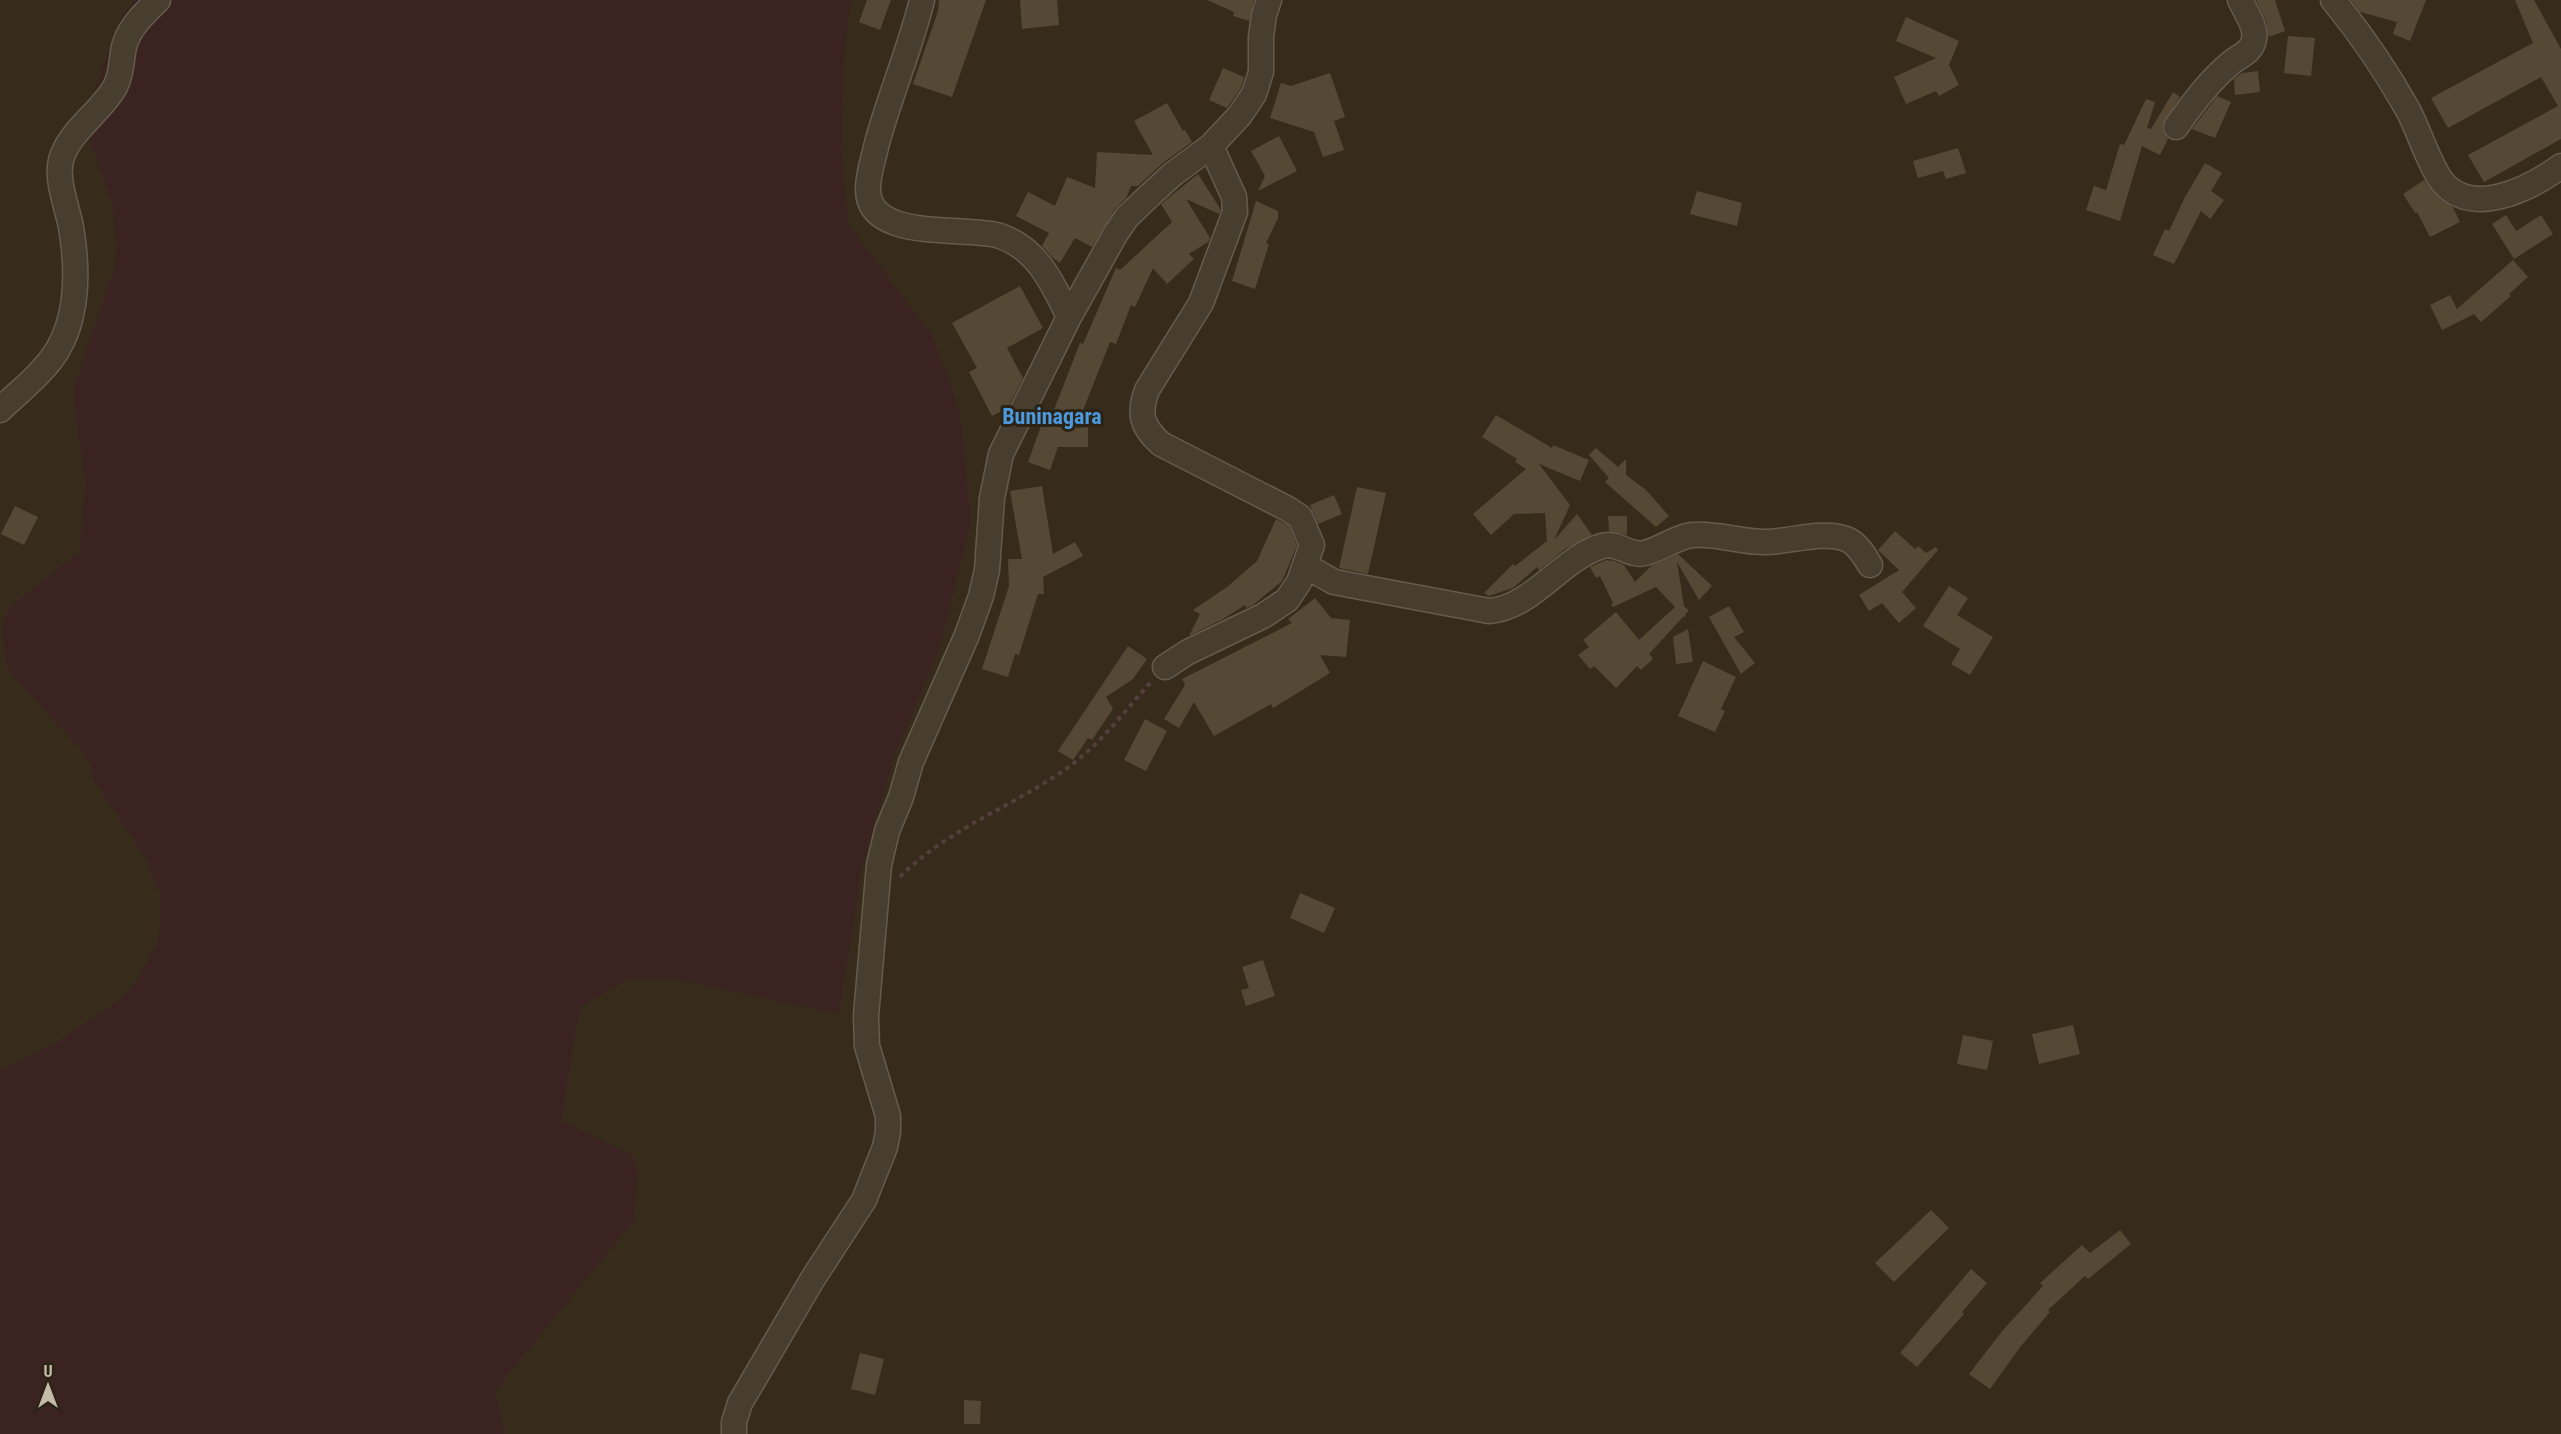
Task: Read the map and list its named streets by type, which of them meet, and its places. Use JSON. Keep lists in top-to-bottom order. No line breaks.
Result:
{"districts":["Buninagara"],"north":"top"}
